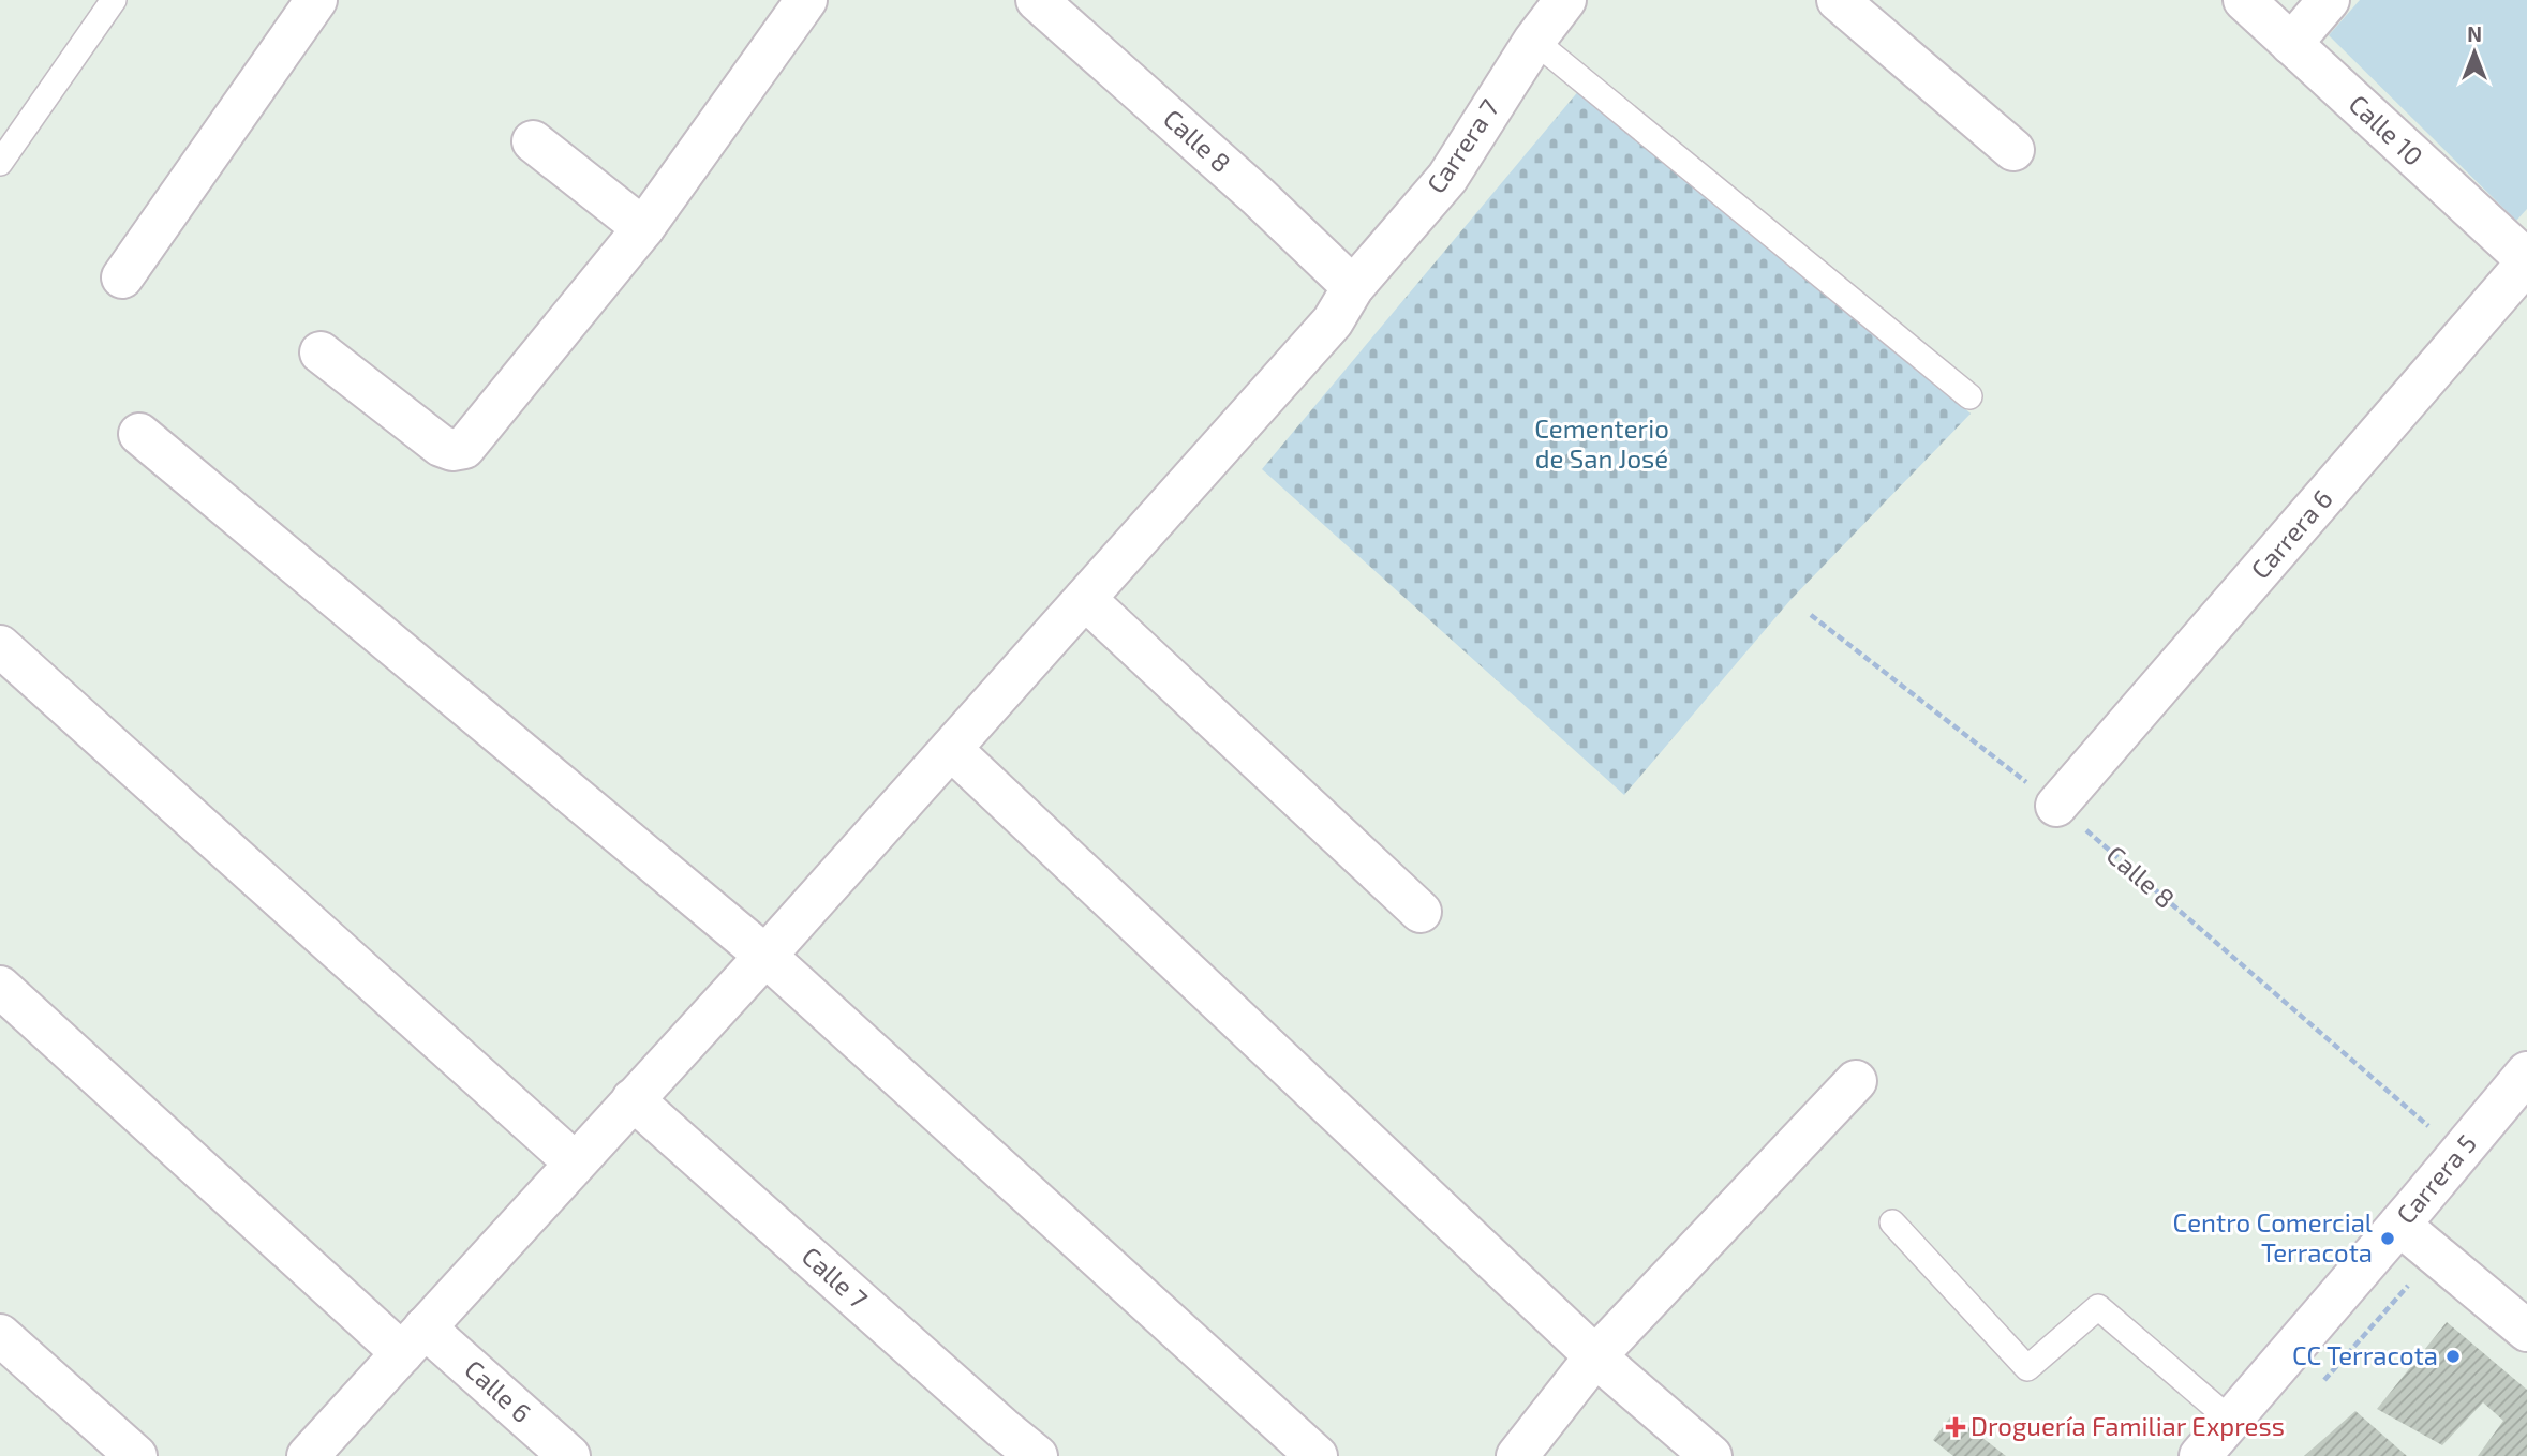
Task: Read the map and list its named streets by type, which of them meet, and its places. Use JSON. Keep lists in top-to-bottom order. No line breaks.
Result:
{"streets":{"street":["Calle 10","Calle 8","Carrera 7","Carrera 6","Carrera 5","Calle 7","Calle 6"]},"crossings":[["Calle 10","Carrera 6"],["Calle 8","Carrera 7"],["Calle 8","Carrera 6"],["Calle 8","Carrera 5"],["Carrera 7","Calle 7"],["Carrera 7","Calle 6"]],"parks":["Cementerio de San José"],"places":{"other":["Centro Comercial Terracota","CC Terracota"],"health":["Droguería Familiar Express"]},"north":"top"}
